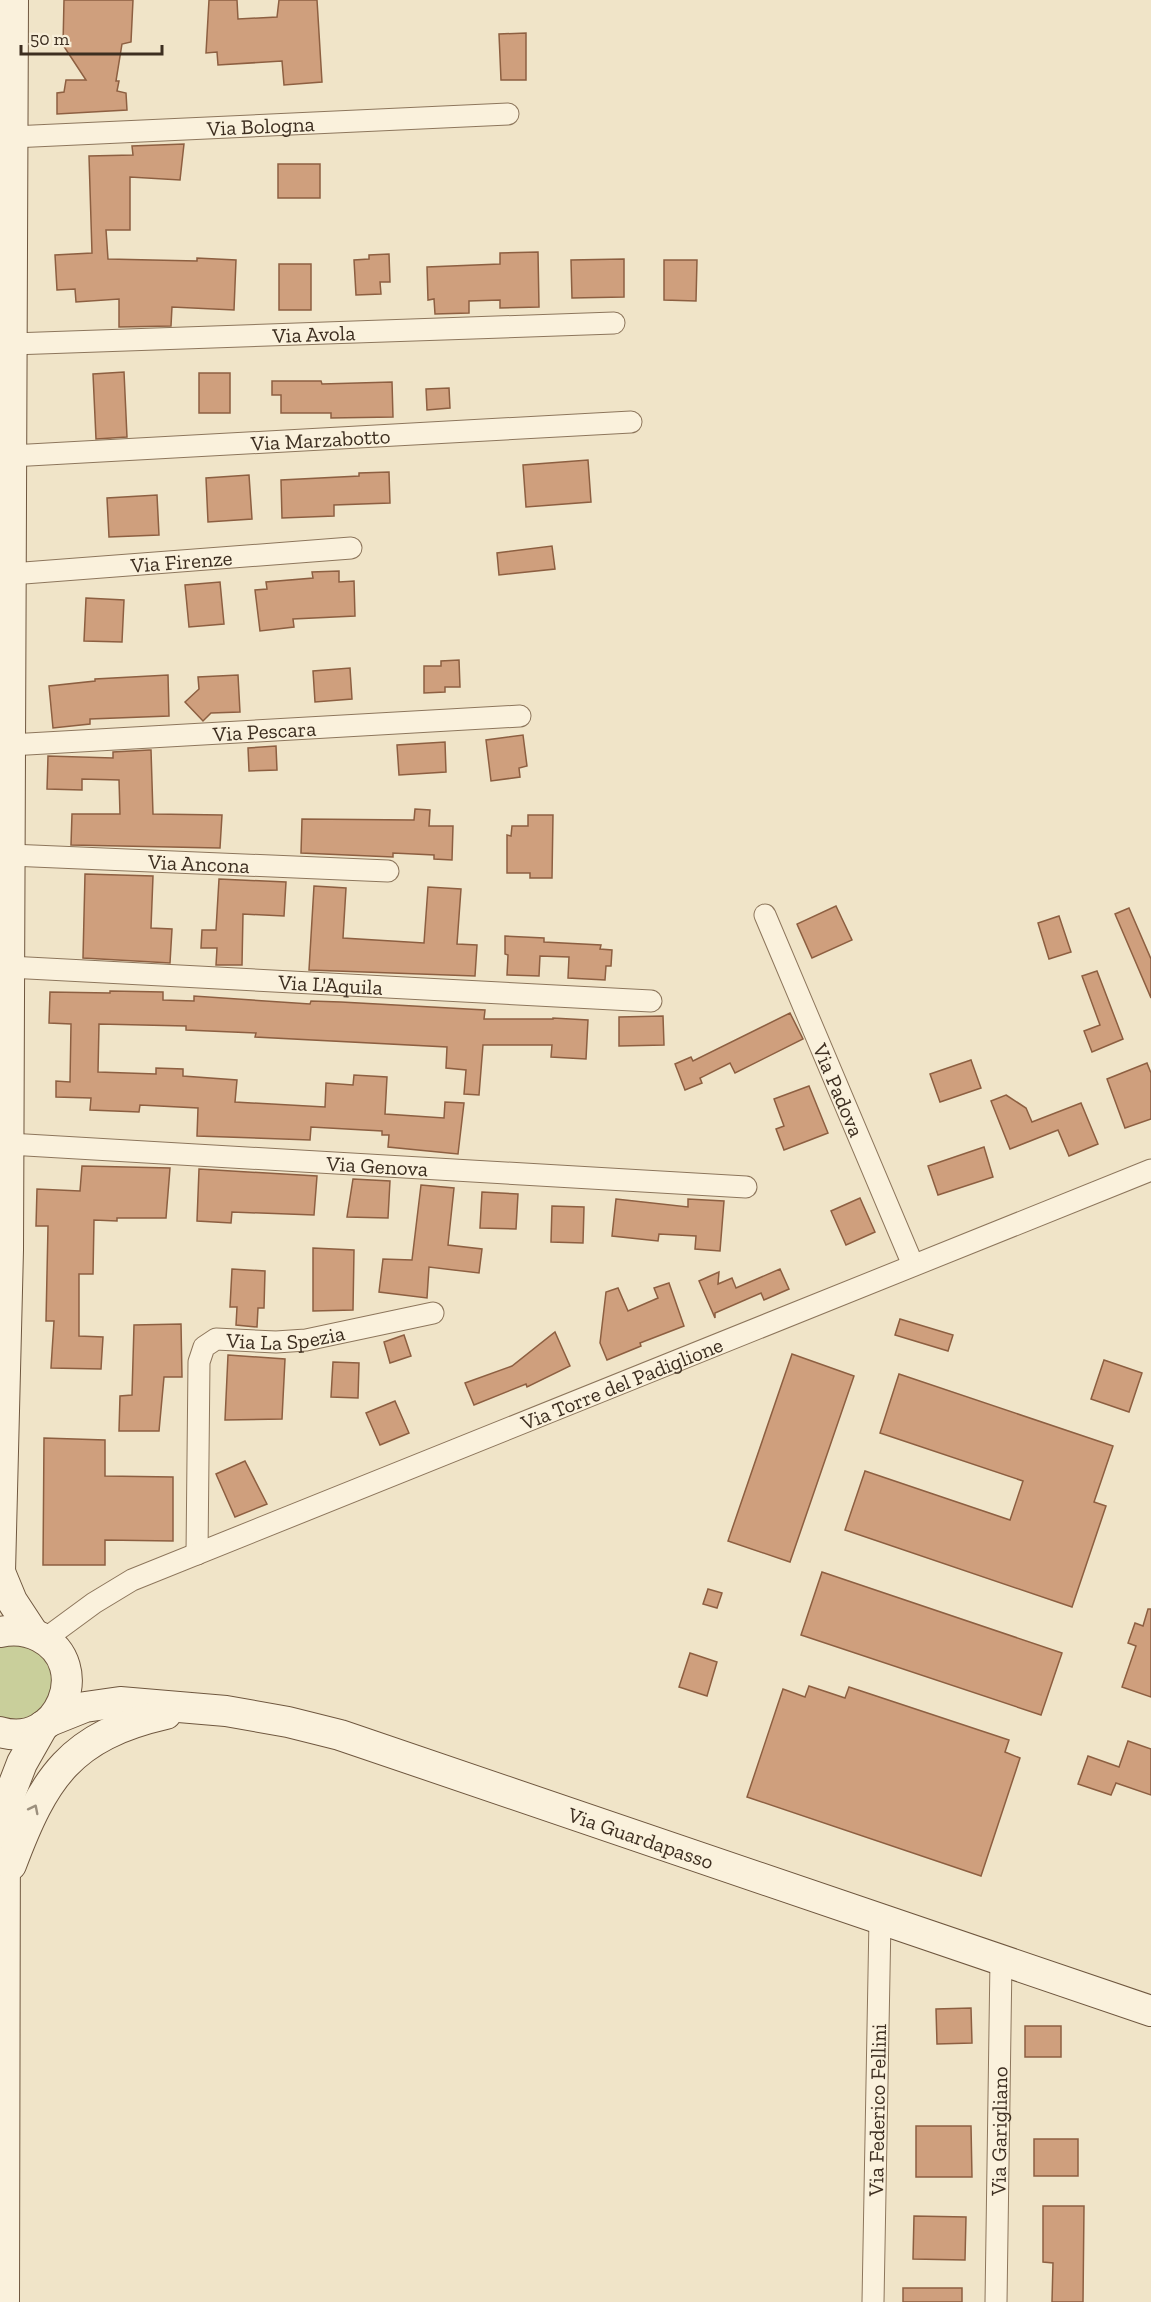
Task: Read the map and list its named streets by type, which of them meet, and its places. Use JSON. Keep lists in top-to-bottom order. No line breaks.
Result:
{"streets":{"street":["Via Bologna","Via Avola","Via Marzabotto","Via Firenze","Via Pescara","Via Ancona","Via L'Aquila","Via Padova","Via Genova","Via La Spezia","Via Torre del Padiglione","Via Guardapasso","Via Federico Fellini","Via Garigliano"]},"crossings":[["Via Padova","Via Torre del Padiglione"],["Via La Spezia","Via Torre del Padiglione"],["Via Guardapasso","Via Federico Fellini"],["Via Guardapasso","Via Garigliano"]],"scale_bar":"50 m"}
